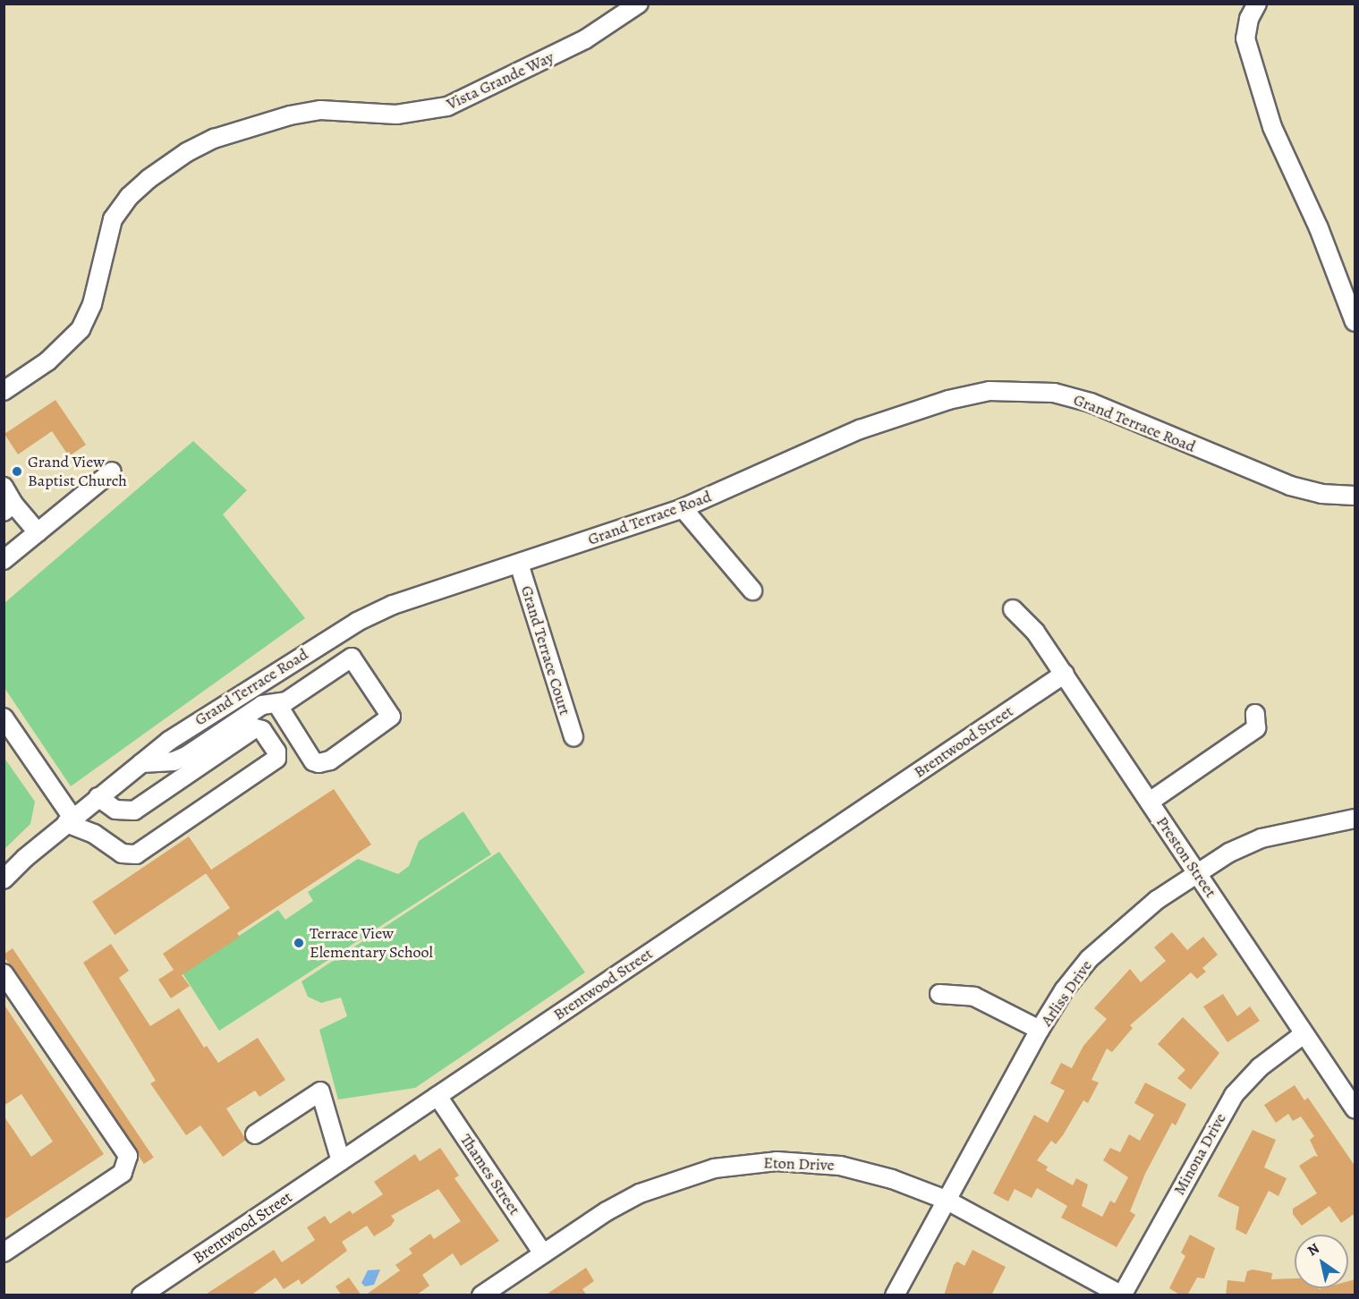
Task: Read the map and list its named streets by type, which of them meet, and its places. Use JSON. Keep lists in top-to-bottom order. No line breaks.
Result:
{"streets":{"street":["Vista Grande Way","Grand Terrace Road","Grand Terrace Court","Brentwood Street","Preston Street","Arliss Drive","Minona Drive","Eton Drive","Thames Street"]},"crossings":[["Grand Terrace Road","Grand Terrace Court"],["Brentwood Street","Preston Street"],["Brentwood Street","Thames Street"],["Preston Street","Arliss Drive"],["Preston Street","Minona Drive"],["Arliss Drive","Eton Drive"],["Minona Drive","Eton Drive"],["Eton Drive","Thames Street"]],"places":["Grand View Baptist Church","Terrace View Elementary School"],"north":"top left"}
